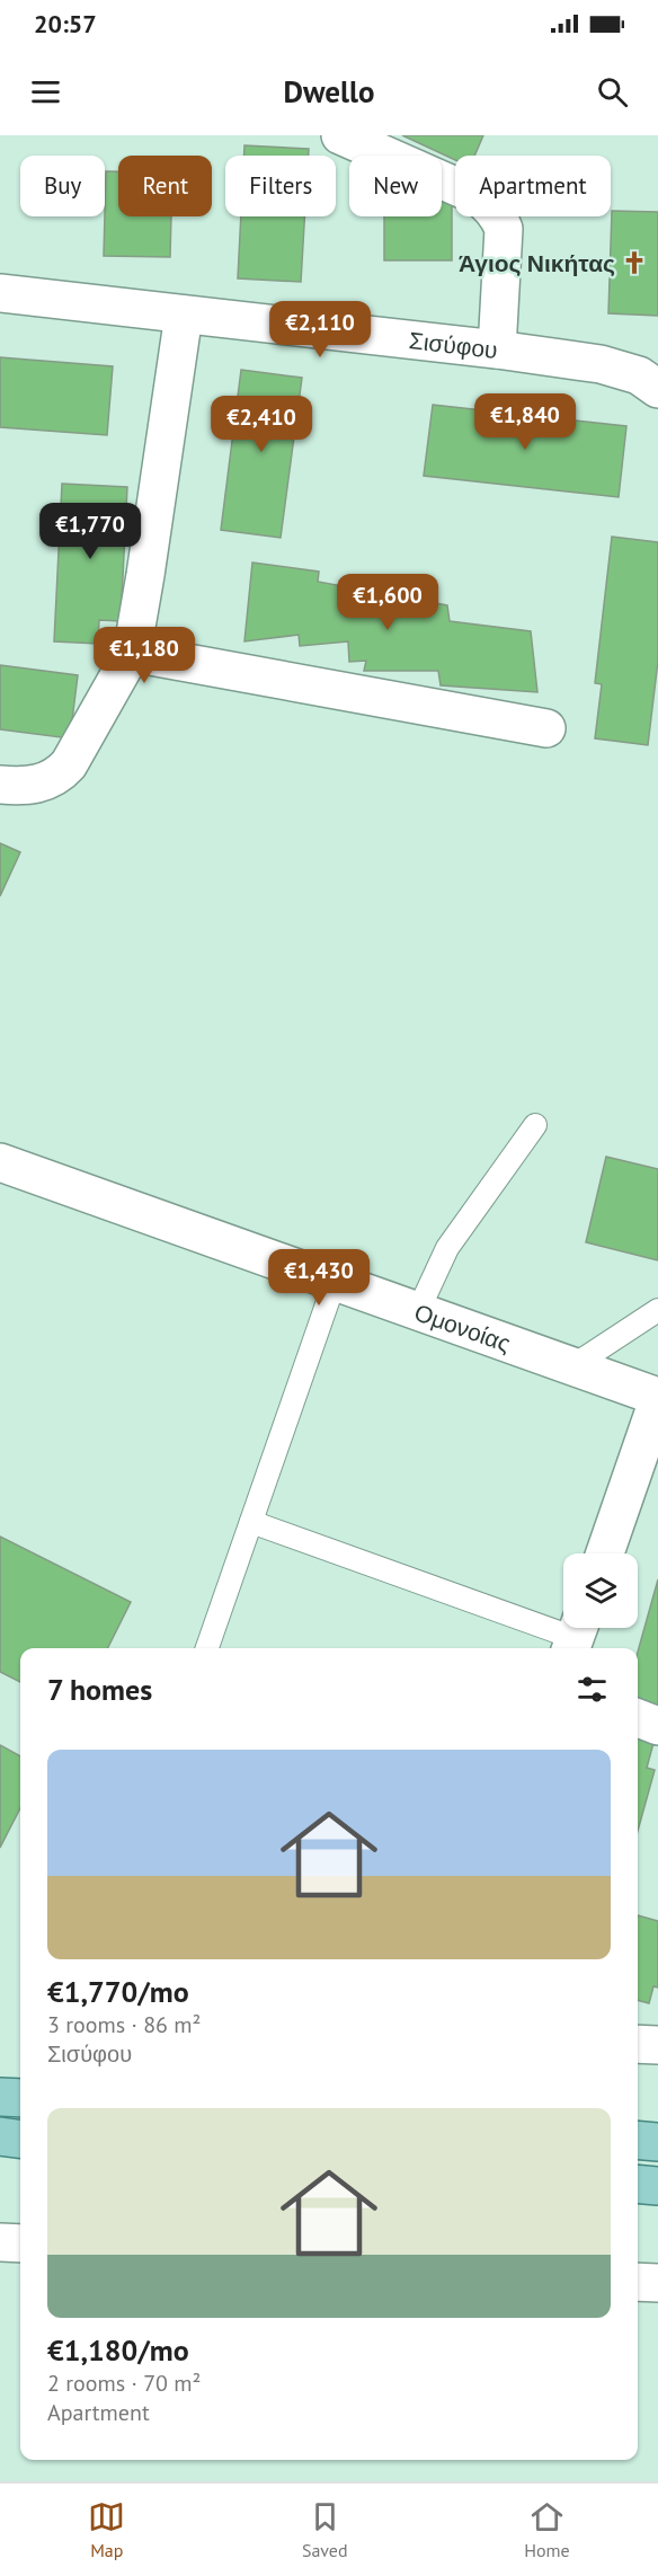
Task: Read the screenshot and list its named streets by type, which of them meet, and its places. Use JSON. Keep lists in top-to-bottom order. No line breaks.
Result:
{"streets":{"street":["Σισύφου","Ομονοίας"]},"places":{"church":["Άγιος Νικήτας"]},"page":{"status":"20:57","header":"Dwello","chip":["Buy","Rent","Filters","New","Apartment"],"price":["€2,110","€1,840","€2,410","€1,770","€1,600","€1,180","€1,430"],"heading":"7 homes","list":[{"name":"€1,770/mo","note":"3 rooms · 86 m² · Σισύφου"},{"name":"€1,180/mo","note":"2 rooms · 70 m² · Apartment"}],"tabs":["Map","Saved","Home"]}}
